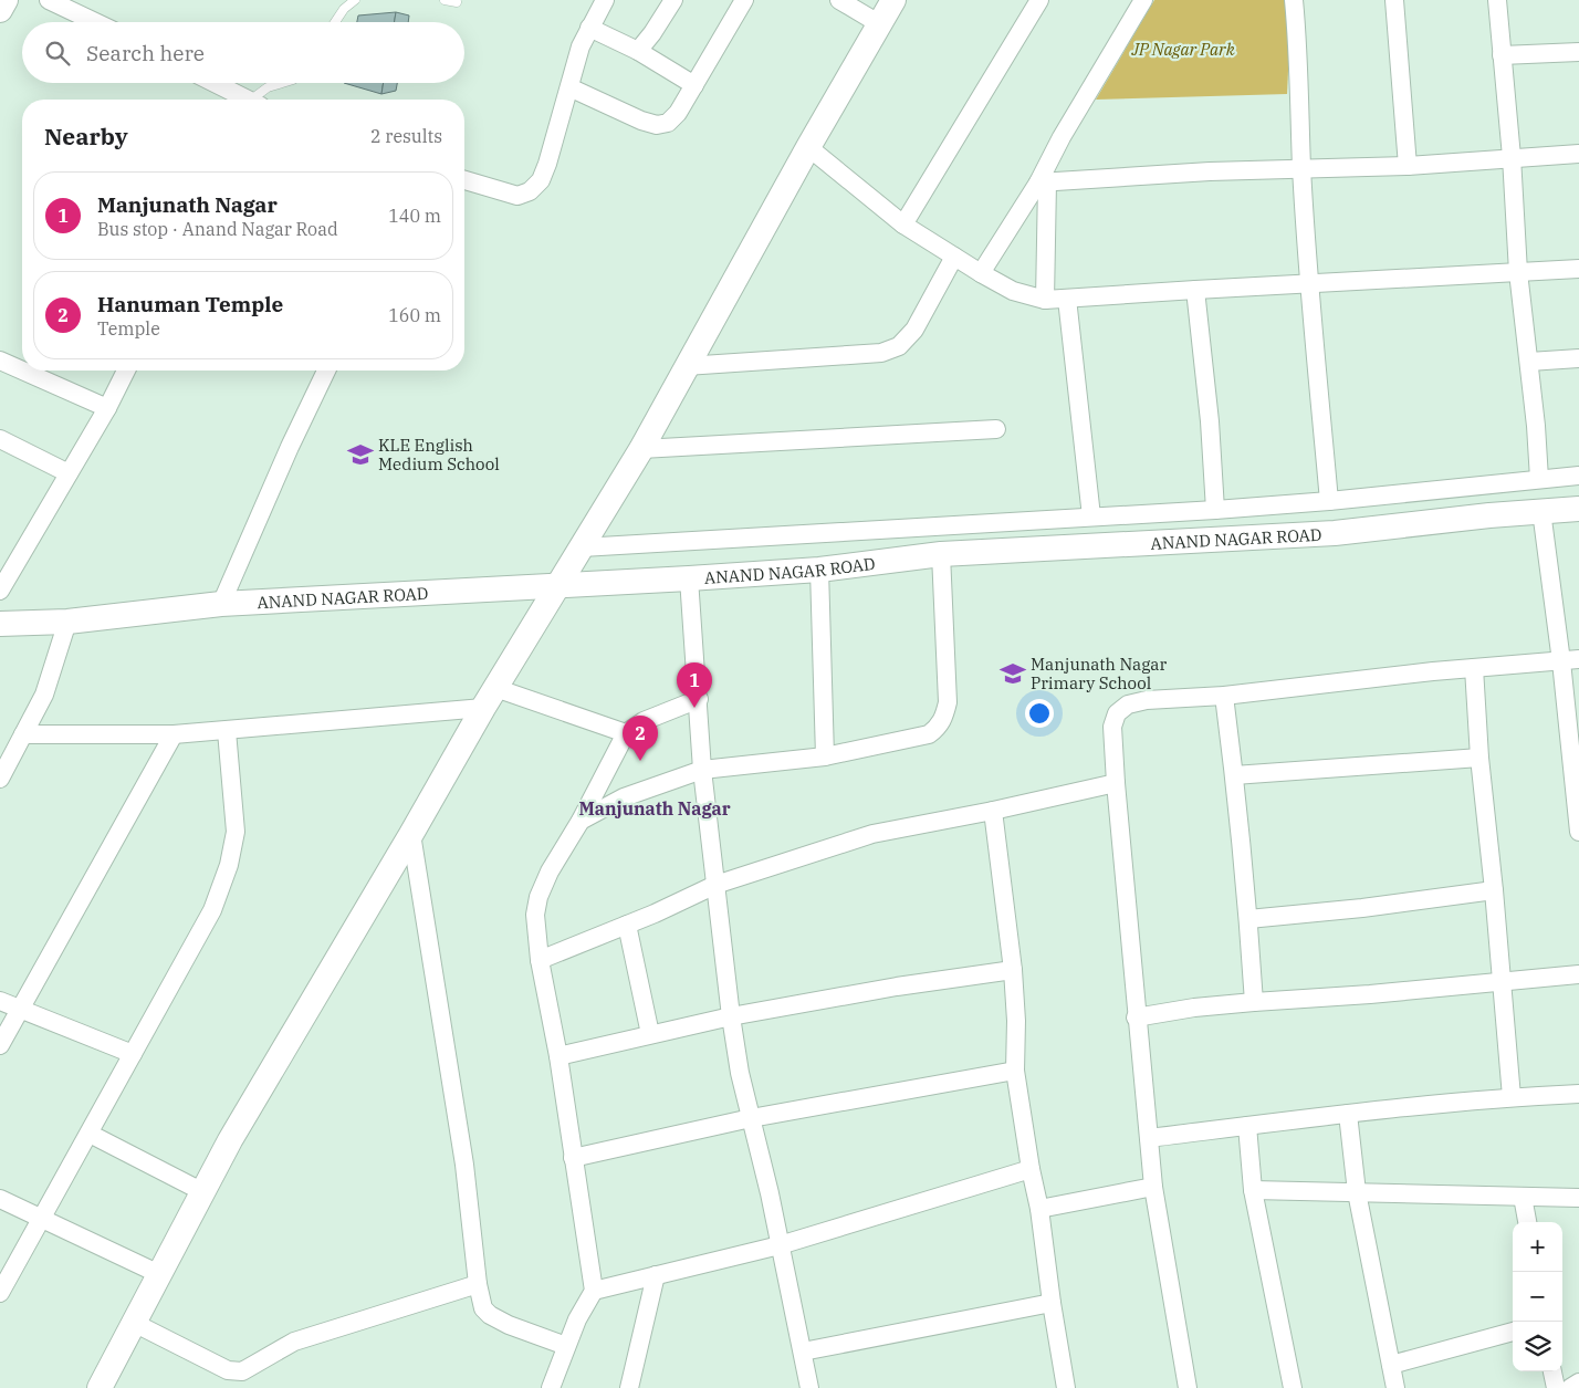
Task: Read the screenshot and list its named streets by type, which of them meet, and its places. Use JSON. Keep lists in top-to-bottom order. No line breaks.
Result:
{"streets":{"street":["ANAND NAGAR ROAD"]},"districts":["Manjunath Nagar"],"parks":["JP Nagar Park"],"places":{"school or university":["KLE English Medium School","Manjunath Nagar Primary School"]},"page":{"search":"Search here","heading":["Nearby","2 results"],"list":[{"mark":"1","name":"Manjunath Nagar","note":"Bus stop · Anand Nagar Road","value":"140 m"},{"mark":"2","name":"Hanuman Temple","note":"Temple","value":"160 m"}],"pins":["1","2"],"map_buttons":["+","−"]}}
